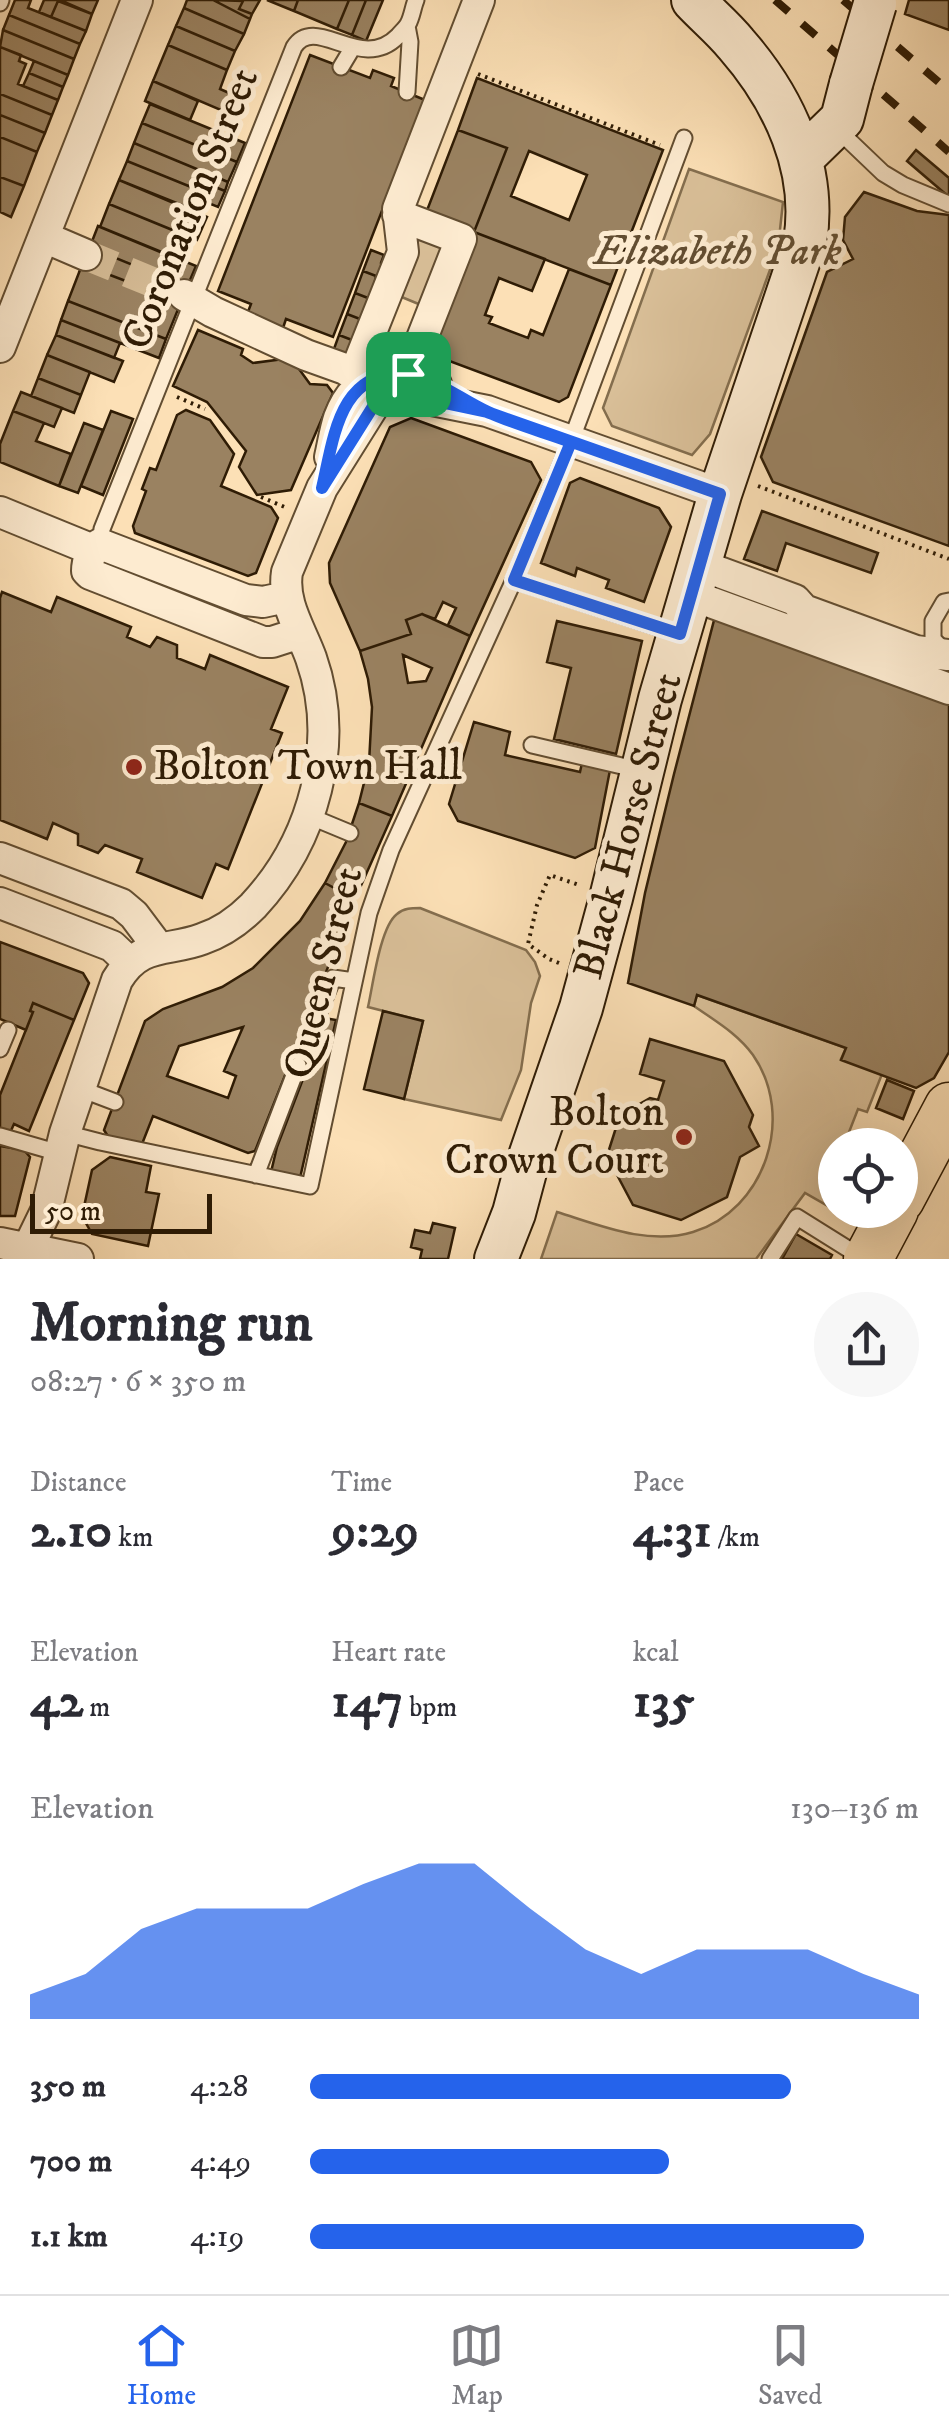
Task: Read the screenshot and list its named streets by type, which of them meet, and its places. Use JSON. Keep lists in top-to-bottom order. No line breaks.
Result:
{"streets":{"street":["Black Horse Street"],"lane":["Coronation Street","Queen Street"]},"parks":["Elizabeth Park"],"places":["Bolton Town Hall","Bolton Crown Court"],"scale_bar":"50 m","page":{"scale":"50 m","heading":["Morning run","08:27 · 6 × 350 m"],"stats":[["Distance","2.10 km"],["Time","9:29"],["Pace","4:31 /km"],["Elevation","42 m"],["Heart rate","147 bpm"],["kcal","135"]],"chart":["Elevation","130–136 m"],"list":[{"name":"350 m","note":"4:28"},{"name":"700 m","note":"4:49"},{"name":"1.1 km","note":"4:19"}],"tabs":["Home","Map","Saved"]}}
